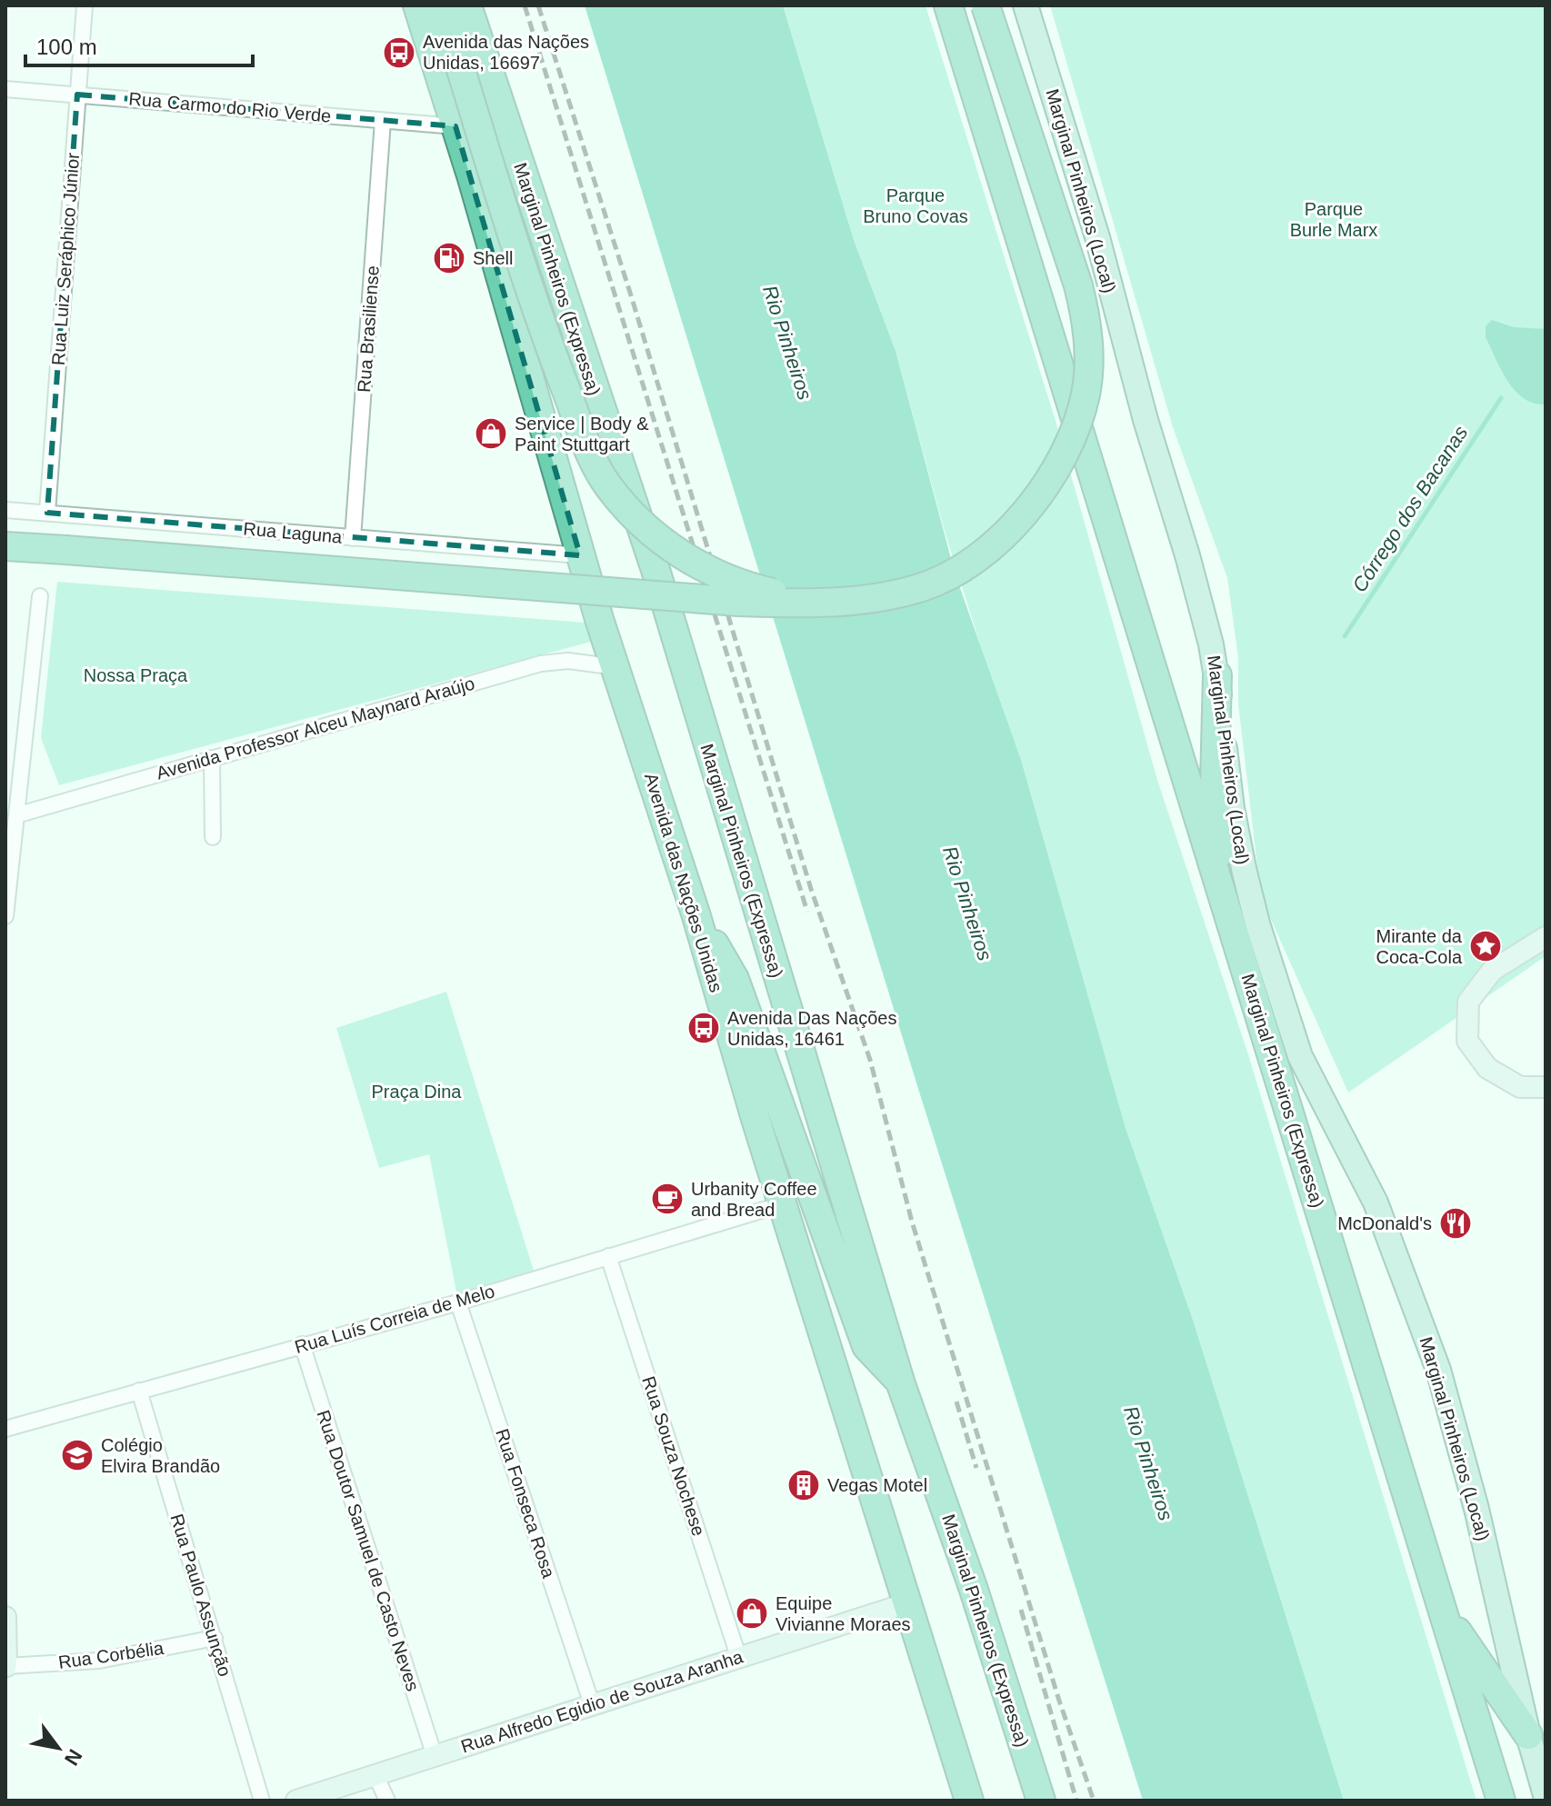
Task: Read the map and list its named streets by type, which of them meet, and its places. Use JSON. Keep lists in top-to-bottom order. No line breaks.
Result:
{"streets":{"highway":["Marginal Pinheiros (Expressa)","Avenida das Nações Unidas"],"main road":["Marginal Pinheiros (Local)"],"street":["Rua Carmo do Rio Verde","Rua Luiz Seráphico Júnior","Rua Brasiliense","Rua Laguna","Avenida Professor Alceu Maynard Araújo","Rua Luís Correia de Melo","Rua Souza Nochese","Rua Fonseca Rosa","Rua Doutor Samuel de Casto Neves","Rua Paulo Assunção","Rua Corbélia","Rua Alfredo Egidio de Souza Aranha"]},"crossings":[["Rua Carmo do Rio Verde","Rua Luiz Seráphico Júnior"],["Rua Carmo do Rio Verde","Rua Brasiliense"],["Rua Carmo do Rio Verde","Avenida das Nações Unidas"],["Rua Luiz Seráphico Júnior","Rua Laguna"],["Rua Brasiliense","Rua Laguna"],["Rua Laguna","Avenida das Nações Unidas"],["Avenida Professor Alceu Maynard Araújo","Avenida das Nações Unidas"],["Avenida das Nações Unidas","Rua Luís Correia de Melo"],["Avenida das Nações Unidas","Rua Alfredo Egidio de Souza Aranha"],["Rua Luís Correia de Melo","Rua Souza Nochese"],["Rua Luís Correia de Melo","Rua Fonseca Rosa"],["Rua Luís Correia de Melo","Rua Doutor Samuel de Casto Neves"],["Rua Luís Correia de Melo","Rua Paulo Assunção"],["Rua Souza Nochese","Rua Alfredo Egidio de Souza Aranha"],["Rua Fonseca Rosa","Rua Alfredo Egidio de Souza Aranha"],["Rua Doutor Samuel de Casto Neves","Rua Alfredo Egidio de Souza Aranha"],["Rua Paulo Assunção","Rua Corbélia"]],"water":["Rio Pinheiros","Córrego dos Bacanas"],"parks":["Parque Bruno Covas","Parque Burle Marx","Nossa Praça","Praça Dina"],"places":{"bus stop":["Avenida das Nações Unidas, 16697","Avenida Das Nações Unidas, 16461"],"fuel station":["Shell"],"shop":["Service | Body & Paint Stuttgart","Equipe Vivianne Moraes"],"place":["Mirante da Coca-Cola"],"cafe":["Urbanity Coffee and Bread"],"restaurant":["McDonald's"],"school or university":["Colégio Elvira Brandão"],"building":["Vegas Motel"]},"scale_bar":"100 m","north":"bottom right"}
